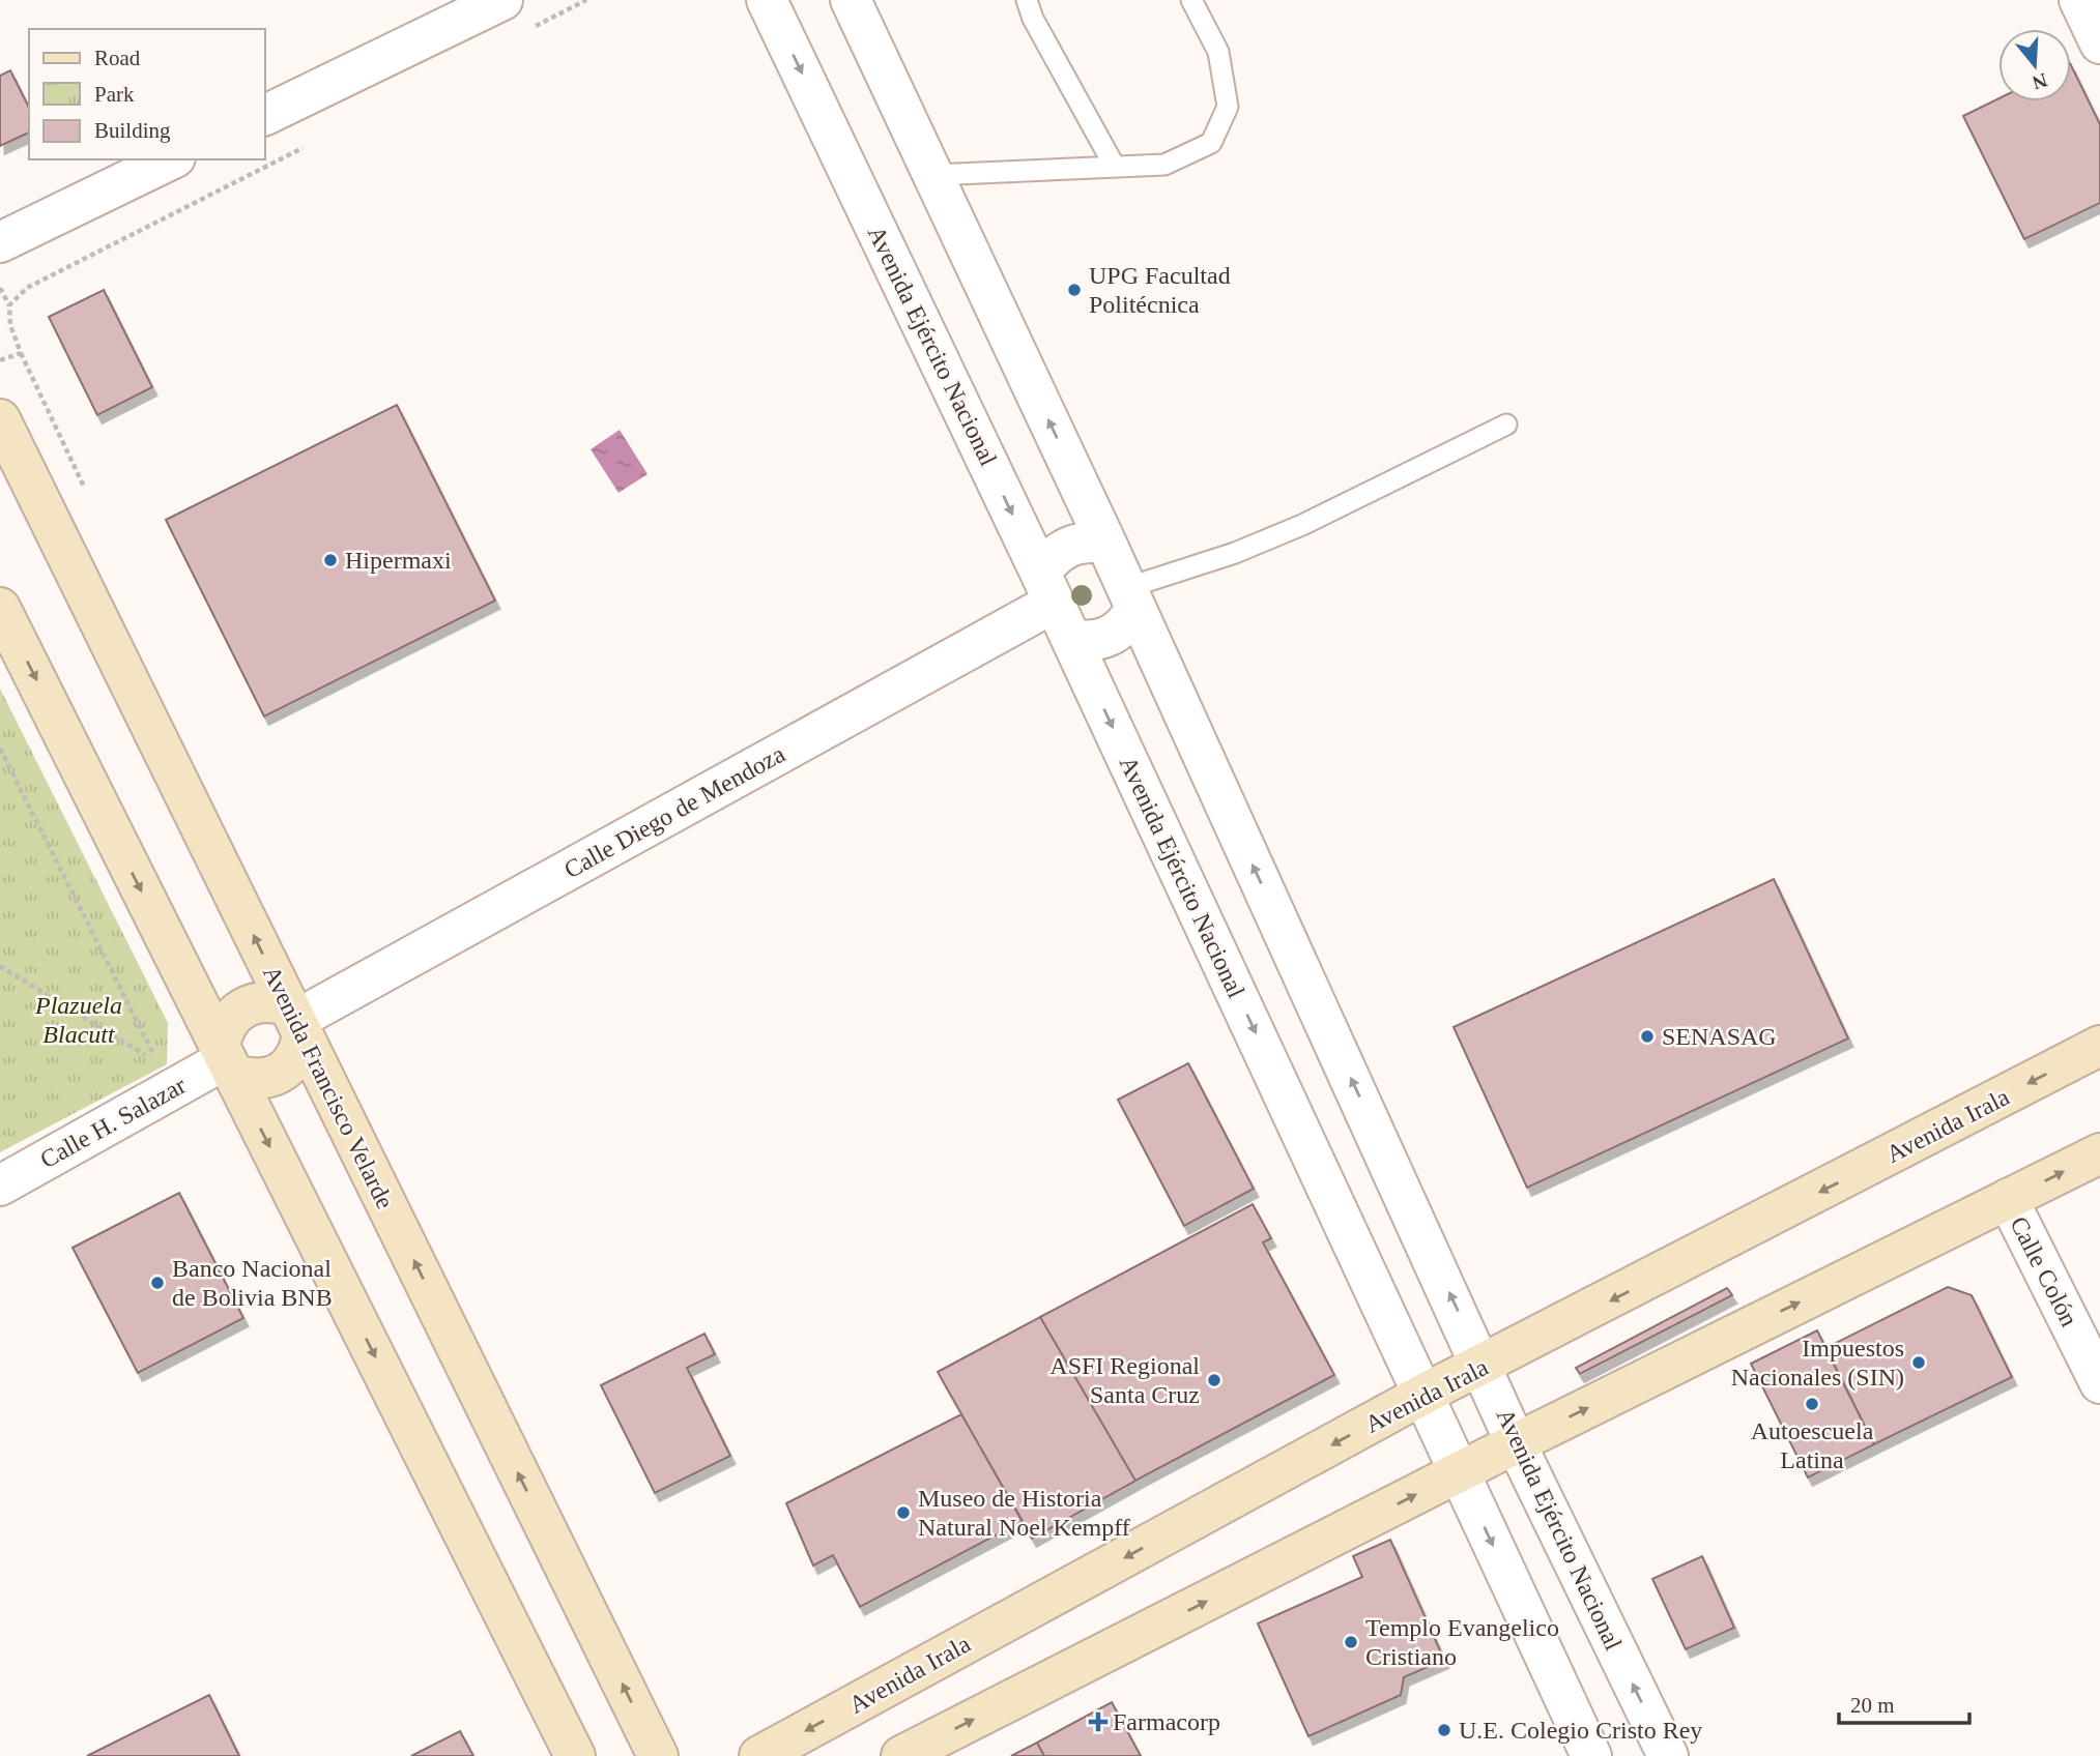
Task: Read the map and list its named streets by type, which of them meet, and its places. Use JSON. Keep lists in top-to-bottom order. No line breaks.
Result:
{"streets":{"main road":["Avenida Francisco Velarde","Avenida Irala"],"street":["Avenida Ejército Nacional","Calle Diego de Mendoza","Calle H. Salazar","Calle Colón"]},"crossings":[["Avenida Ejército Nacional","Calle Diego de Mendoza"],["Avenida Ejército Nacional","Avenida Irala"],["Calle Diego de Mendoza","Avenida Francisco Velarde"],["Calle Diego de Mendoza","Calle H. Salazar"],["Avenida Francisco Velarde","Calle H. Salazar"]],"parks":["Plazuela Blacutt"],"places":{"other":["UPG Facultad Politécnica","Hipermaxi","SENASAG","Banco Nacional de Bolivia BNB","Impuestos Nacionales (SIN)","ASFI Regional Santa Cruz","Autoescuela Latina","Museo de Historia Natural Noel Kempff","Templo Evangelico Cristiano","U.E. Colegio Cristo Rey"],"health":["Farmacorp"]},"legend":["Road","Park","Building"],"scale_bar":"20 m","north":"bottom"}
